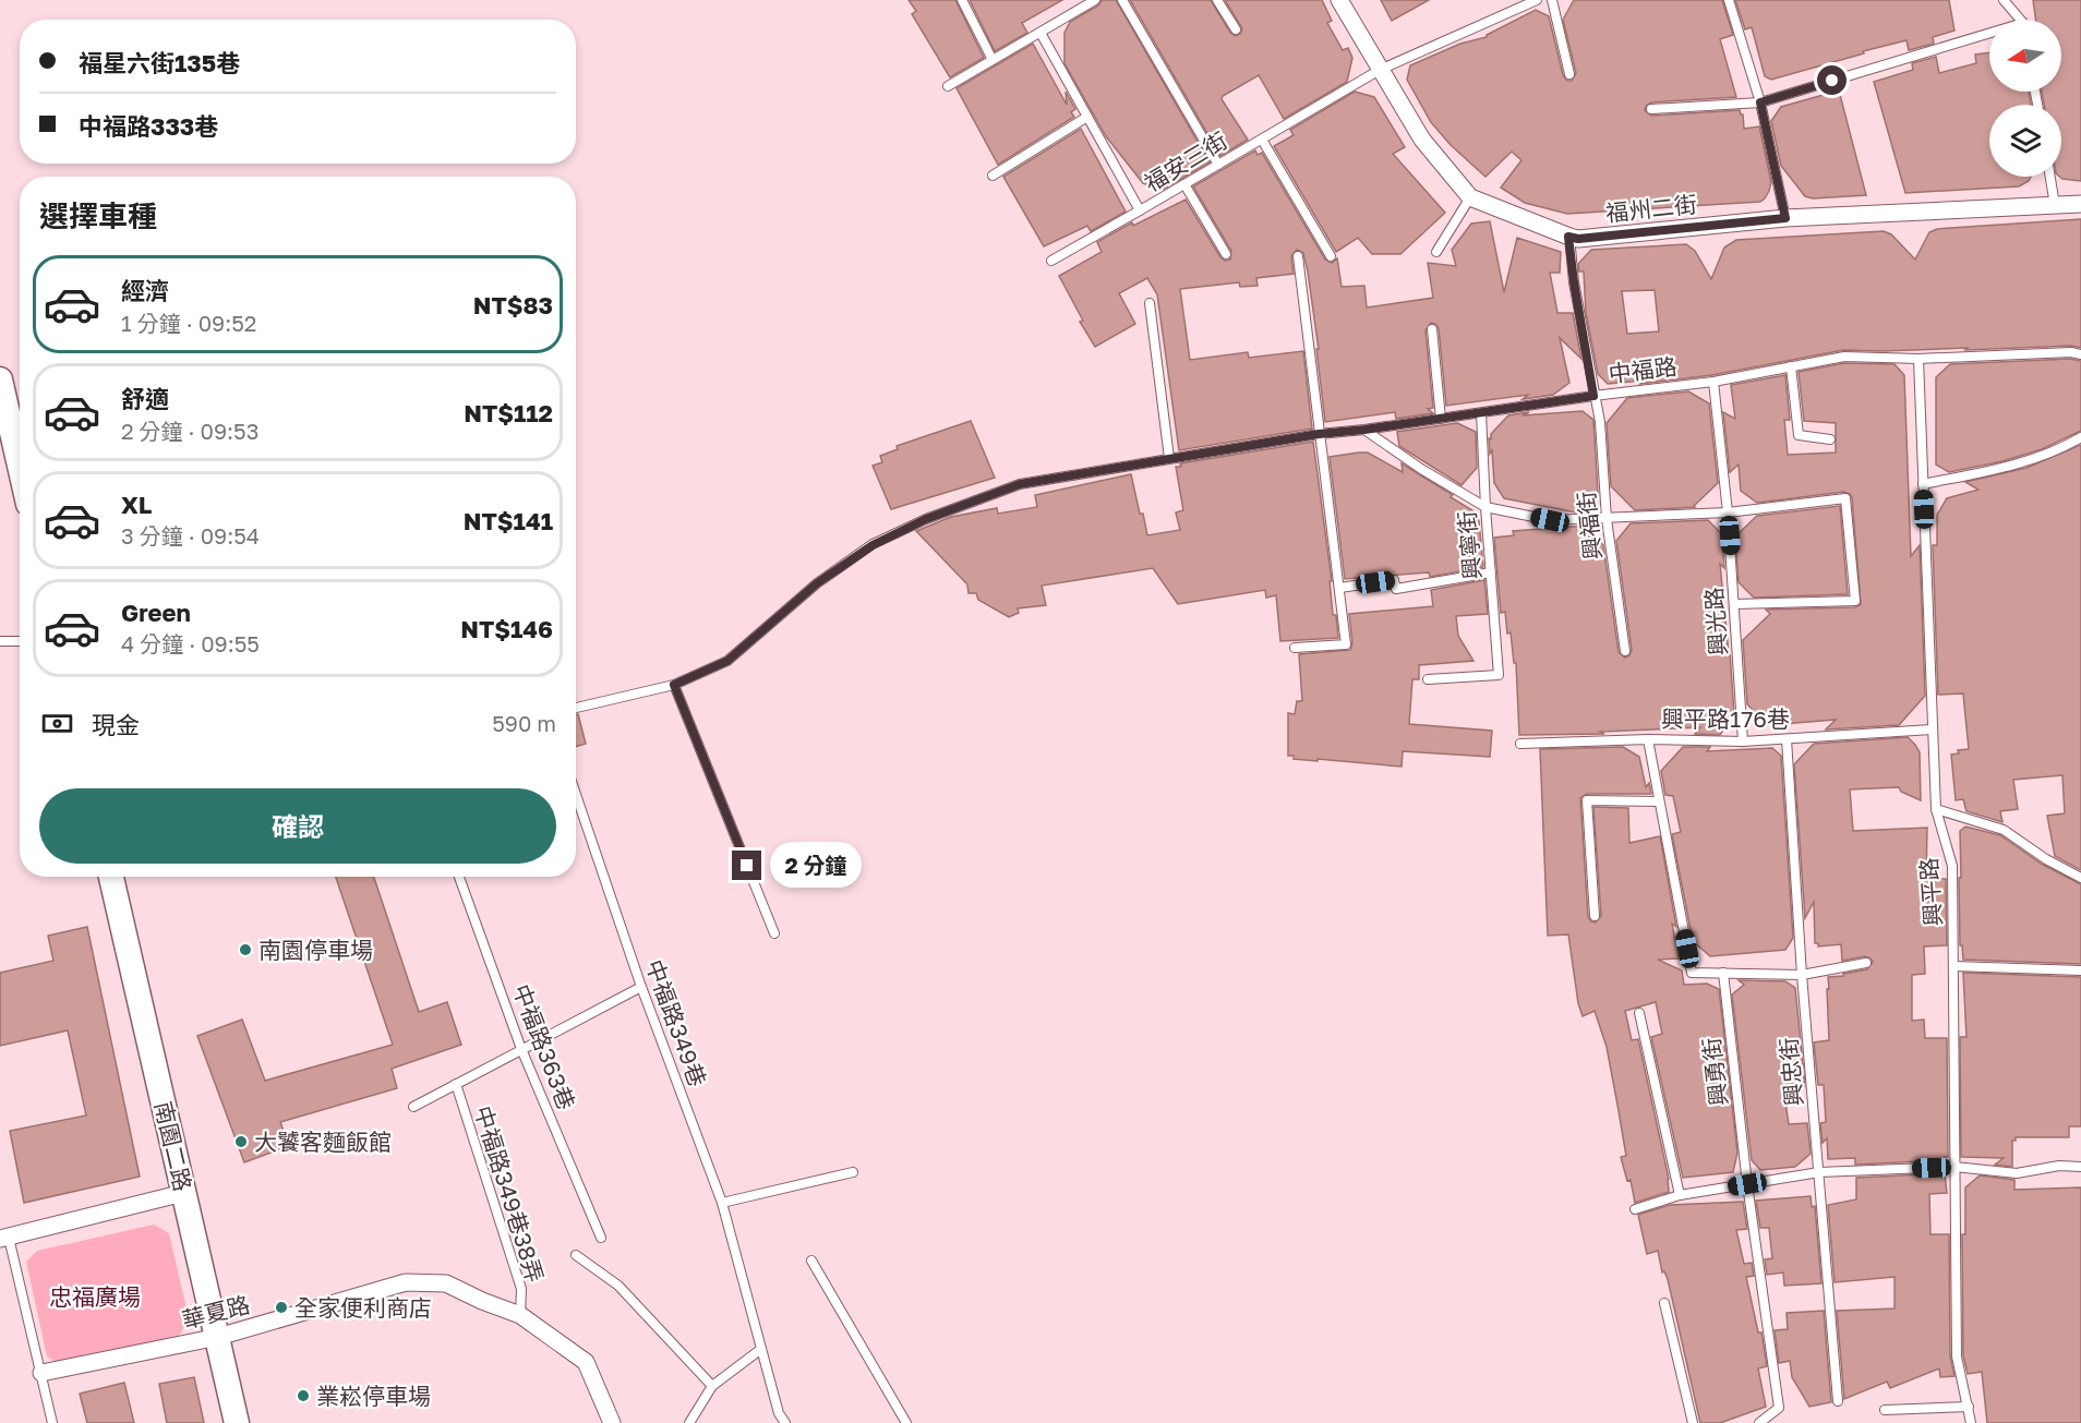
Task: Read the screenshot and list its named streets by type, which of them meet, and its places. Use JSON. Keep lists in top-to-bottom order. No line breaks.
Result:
{"streets":{"street":["福州二街","南園二路","華夏路"],"lane":["福安三街","中福路","興福街","興寧街","興光路","興平路176巷","興平路","中福路349巷","中福路363巷","興勇街","興忠街","中福路349巷38弄"]},"crossings":[["福安三街","福州二街"],["福州二街","興福街"],["中福路","興福街"],["中福路","興寧街"],["中福路","興光路"],["中福路","興平路"],["興光路","興平路176巷"],["興平路176巷","興平路"],["興平路176巷","興忠街"],["中福路349巷","中福路349巷38弄"],["中福路363巷","中福路349巷38弄"],["南園二路","華夏路"],["中福路349巷38弄","華夏路"]],"parks":["忠福廣場"],"places":["南園停車場","大饕客麵飯館","全家便利商店","業崧停車場"],"north":"left","page":{"banner":["福星六街135巷","中福路333巷"],"heading":"選擇車種","list":[{"name":"經濟","note":"1 分鐘 · 09:52","value":"NT$83"},{"name":"舒適","note":"2 分鐘 · 09:53","value":"NT$112"},{"name":"XL","note":"3 分鐘 · 09:54","value":"NT$141"},{"name":"Green","note":"4 分鐘 · 09:55","value":"NT$146"}],"pay":["現金","590 m"],"buttons":"確認","bubble":"2 分鐘"}}
